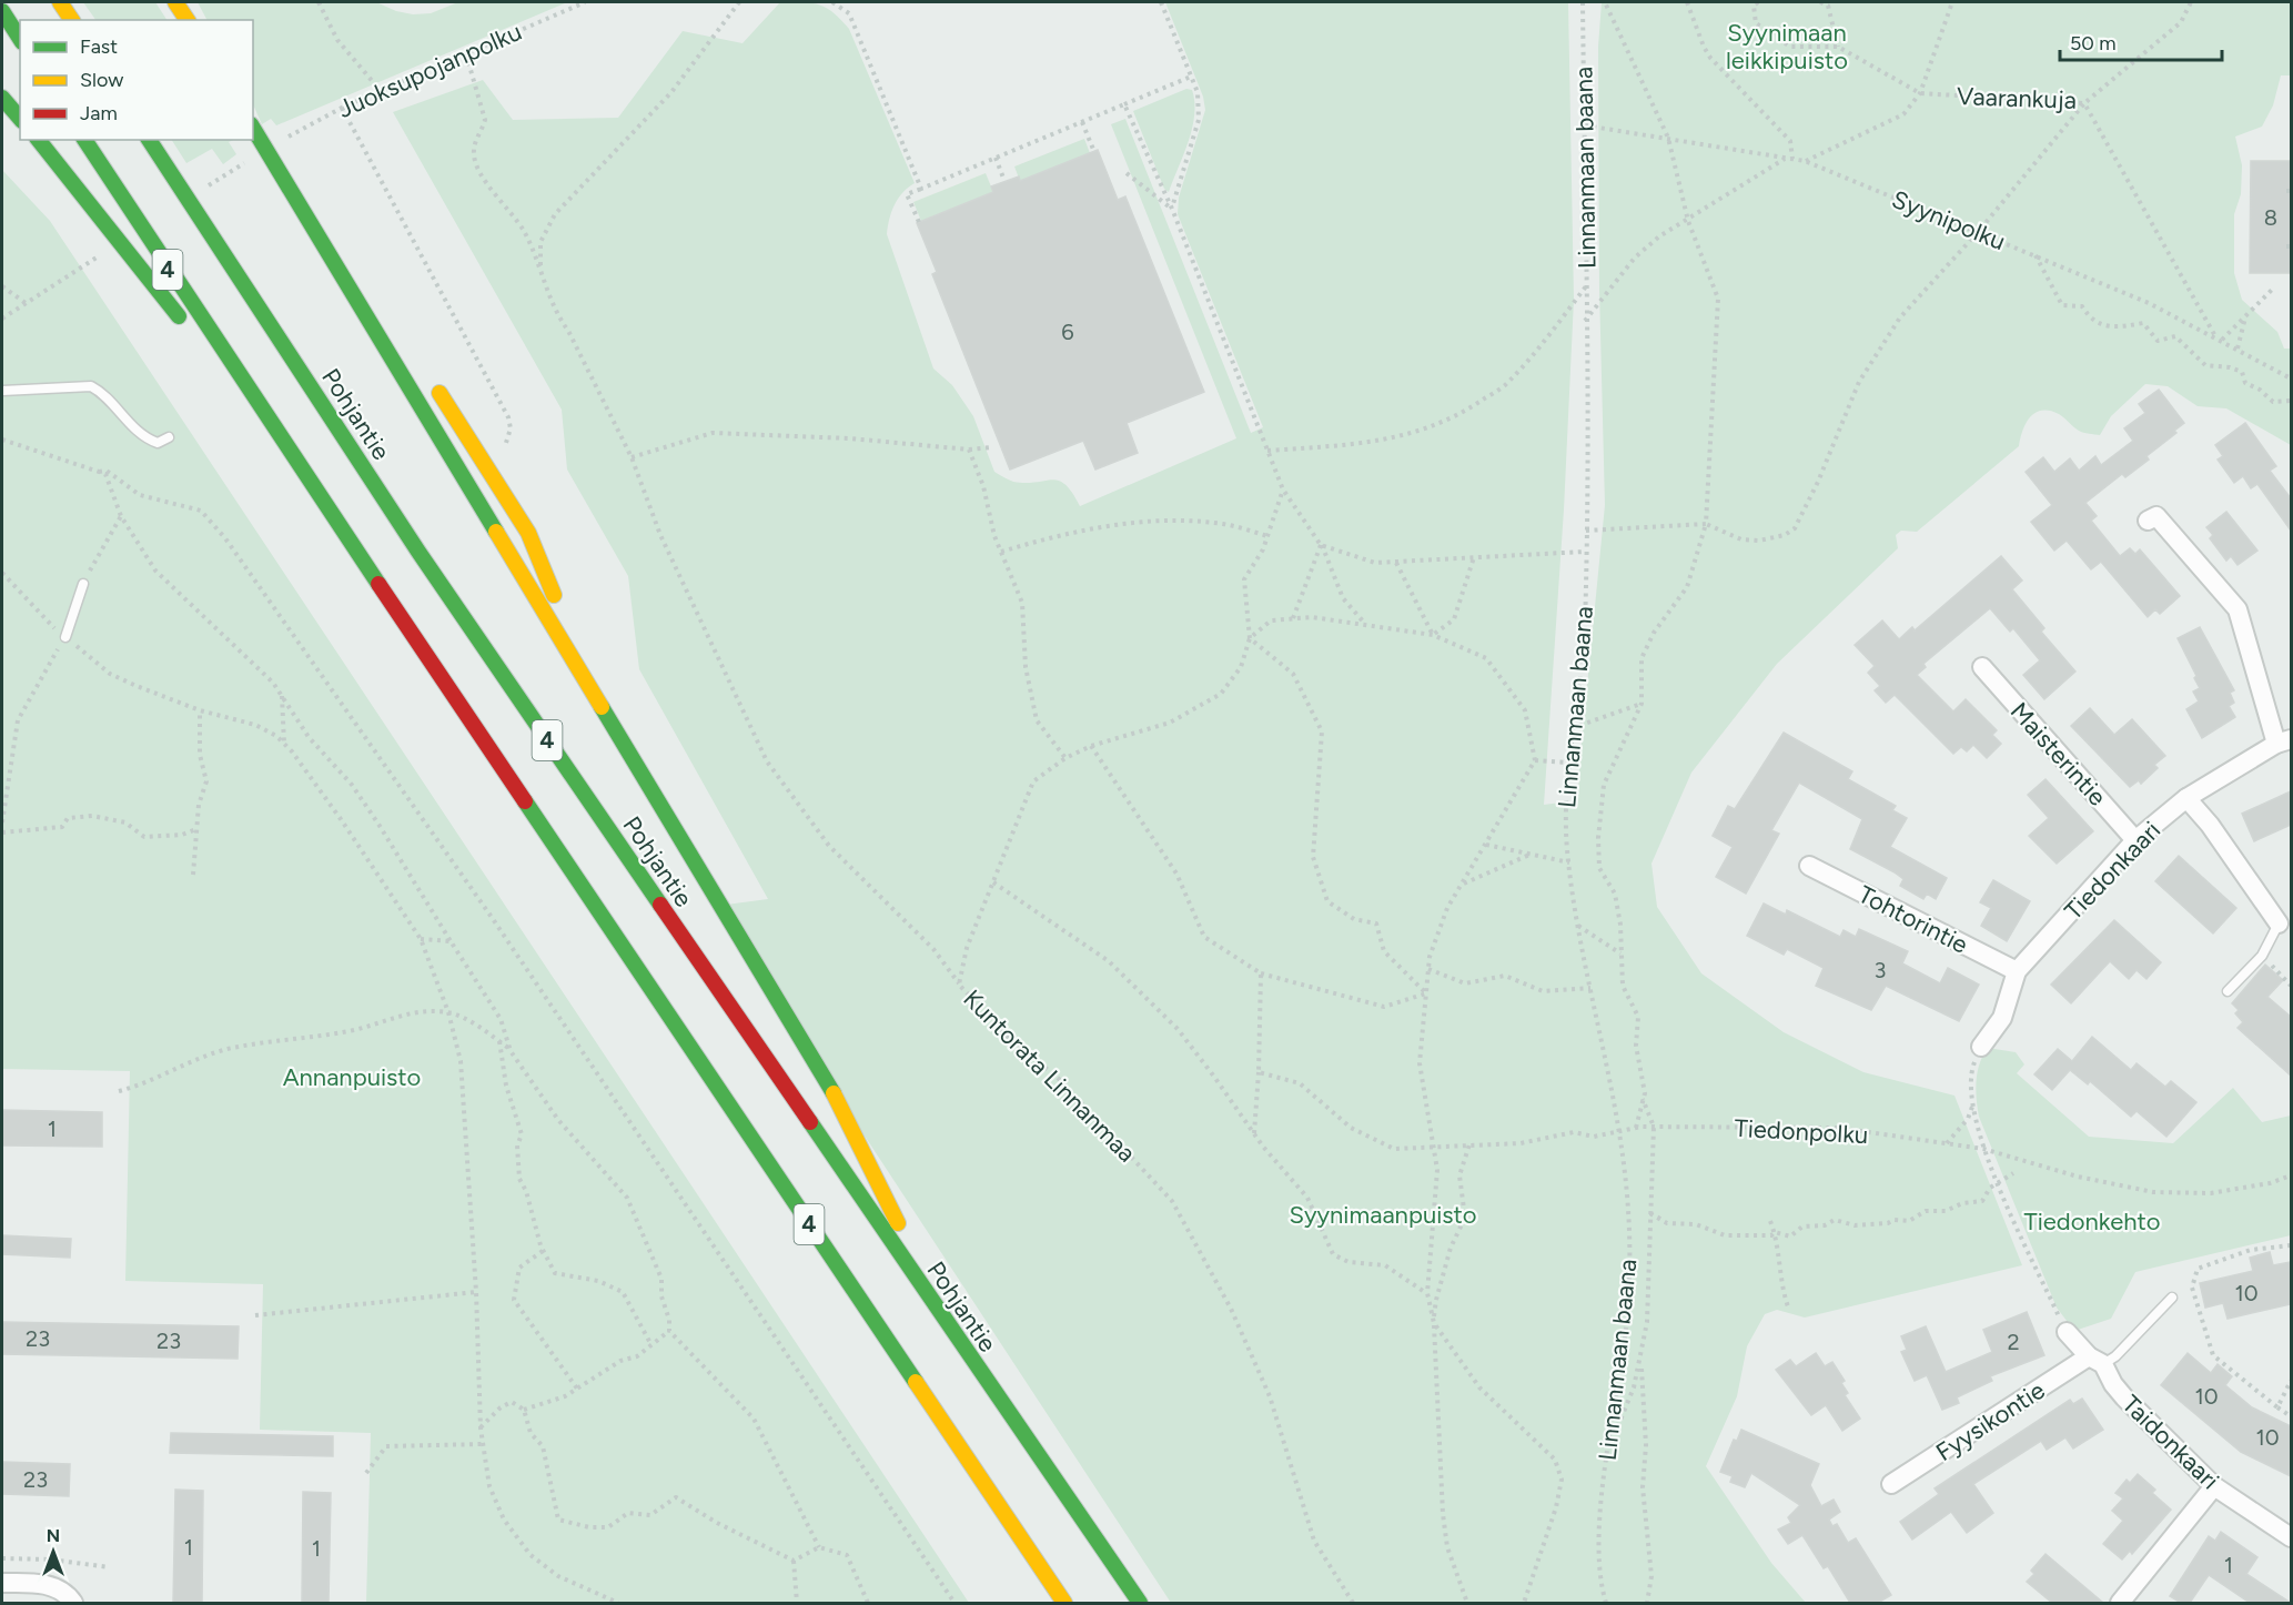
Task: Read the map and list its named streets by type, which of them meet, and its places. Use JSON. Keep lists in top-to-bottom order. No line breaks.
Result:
{"streets":{"highway":["4","Pohjantie"],"street":["Maisterintie","Tiedonkaari","Tohtorintie","Fyysikontie","Taidonkaari"],"path":["Juoksupojanpolku","Vaarankuja","Linnanmaan baana","Syynipolku","Kuntorata Linnanmaa","Tiedonpolku"]},"crossings":[["Linnanmaan baana","Syynipolku"],["Linnanmaan baana","Tiedonpolku"],["Maisterintie","Tiedonkaari"],["Tiedonkaari","Tohtorintie"],["Fyysikontie","Taidonkaari"]],"parks":["Syynimaan leikkipuisto","Annanpuisto","Syynimaanpuisto","Tiedonkehto"],"house_numbers":["8","6","3","1","10","23","23","2","10","10","23","1","1","1"],"legend":["Fast","Slow","Jam"],"scale_bar":"50 m","north":"top"}
